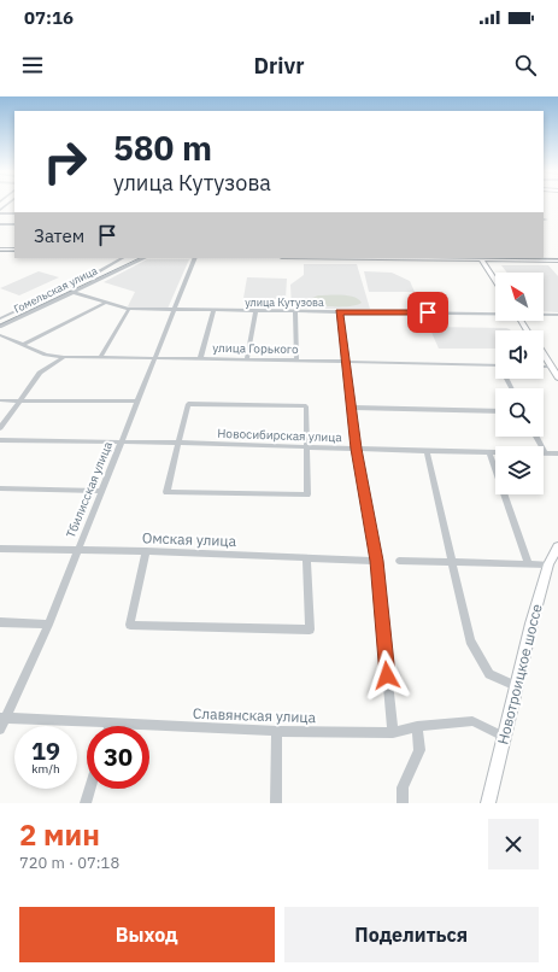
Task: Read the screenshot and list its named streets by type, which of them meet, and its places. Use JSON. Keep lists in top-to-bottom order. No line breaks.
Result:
{"streets":{"main road":["Новотроицкое шоссе"],"street":["Гомельская улица","улица Кутузова","улица Горького","Новосибирская улица","Тбилисская улица","Омская улица","Славянская улица"]},"crossings":[["Гомельская улица","улица Кутузова"],["улица Кутузова","Тбилисская улица"],["улица Горького","Тбилисская улица"],["Новосибирская улица","Тбилисская улица"],["Тбилисская улица","Омская улица"],["Тбилисская улица","Славянская улица"],["Новотроицкое шоссе","Славянская улица"]],"north":"top left","page":{"status":"07:16","header":"Drivr","turn":["580 m","улица Кутузова"],"then":"Затем","speed":"19 km/h","limit":"30","heading":["2 мин","720 m · 07:18"],"buttons":["Выход","Поделиться"]}}
